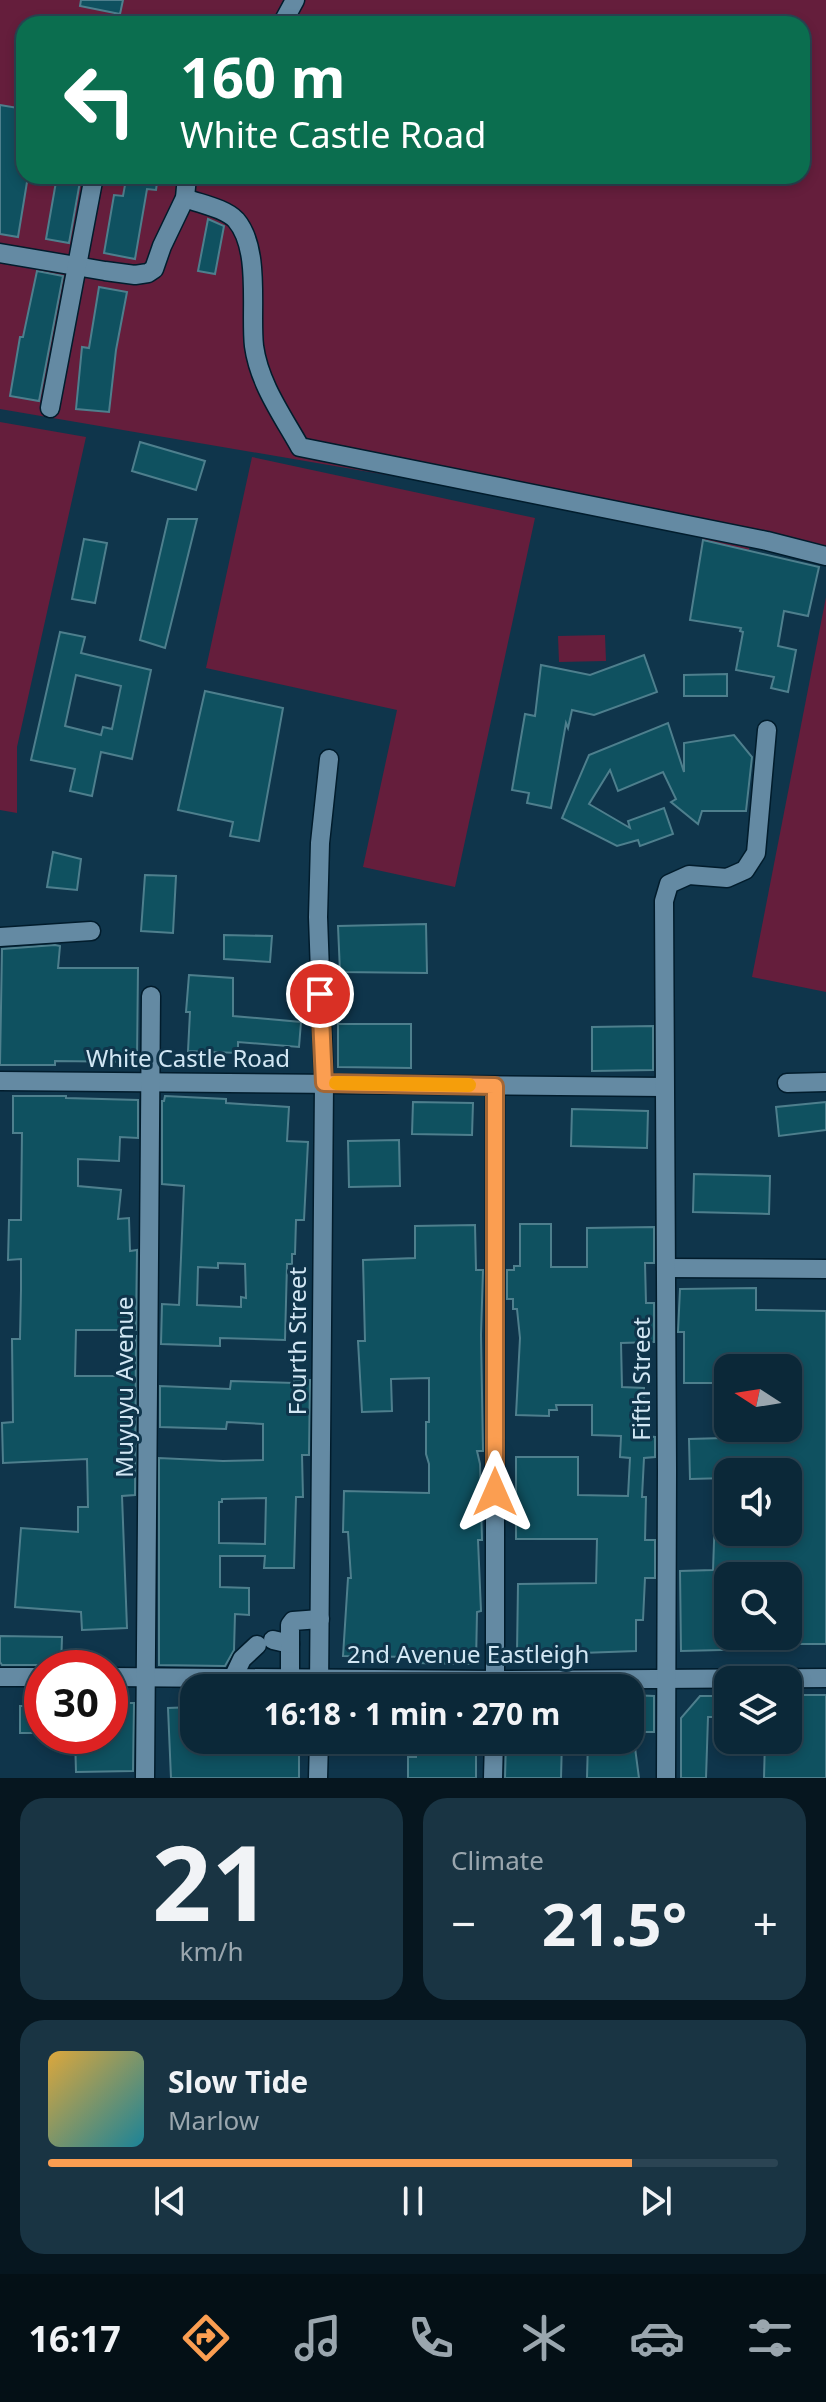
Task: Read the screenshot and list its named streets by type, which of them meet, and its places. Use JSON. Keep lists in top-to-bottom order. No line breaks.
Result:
{"streets":{"street":["White Castle Road","Fourth Street","Fifth Street","Muyuyu Avenue","2nd Avenue Eastleigh"]},"crossings":[["White Castle Road","Fourth Street"],["White Castle Road","Fifth Street"],["White Castle Road","Muyuyu Avenue"],["Fifth Street","2nd Avenue Eastleigh"],["Muyuyu Avenue","2nd Avenue Eastleigh"]],"north":"left","page":{"turn":["160 m","White Castle Road"],"limit":"30","trip":"16:18 · 1 min · 270 m","tile":[["21","km/h"],"Climate"],"heat":["−","21.5°","+"],"song":["Slow Tide","Marlow"],"tabs":"16:17"}}
